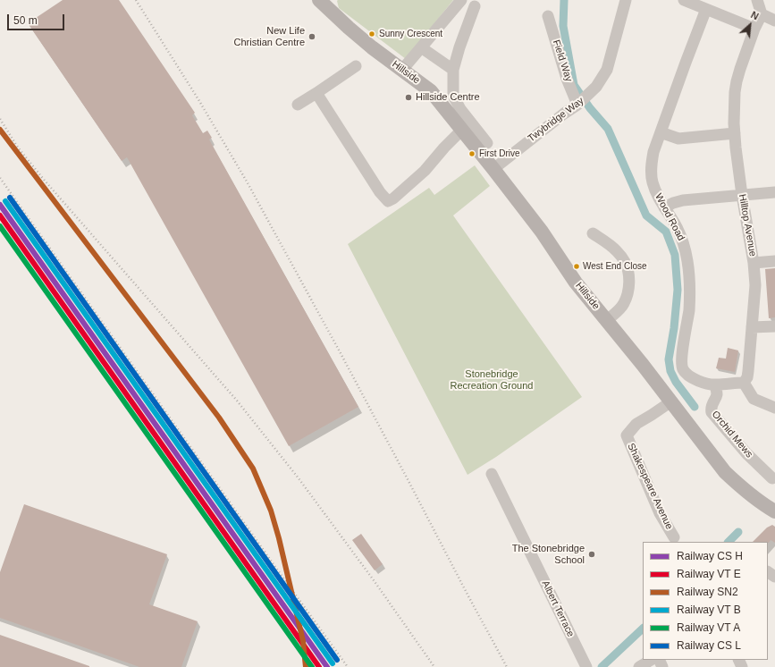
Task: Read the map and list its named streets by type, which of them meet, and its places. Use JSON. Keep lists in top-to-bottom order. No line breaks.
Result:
{"streets":{"main road":["Hillside"],"street":["Field Way","Twybridge Way","Wood Road","Hilltop Avenue","Orchid Mews","Shakespeare Avenue","Albert Terrace"]},"crossings":[["Field Way","Twybridge Way"],["Hillside","Twybridge Way"],["Hillside","Shakespeare Avenue"],["Wood Road","Hilltop Avenue"],["Wood Road","Orchid Mews"]],"parks":["Stonebridge Recreation Ground"],"places":["Sunny Crescent","New Life Christian Centre","Hillside Centre","First Drive","West End Close","The Stonebridge School"],"lines":["rail line SN2"],"legend":["Railway CS H","Railway VT E","Railway SN2","Railway VT B","Railway VT A","Railway CS L"],"scale_bar":"50 m","north":"top right"}
